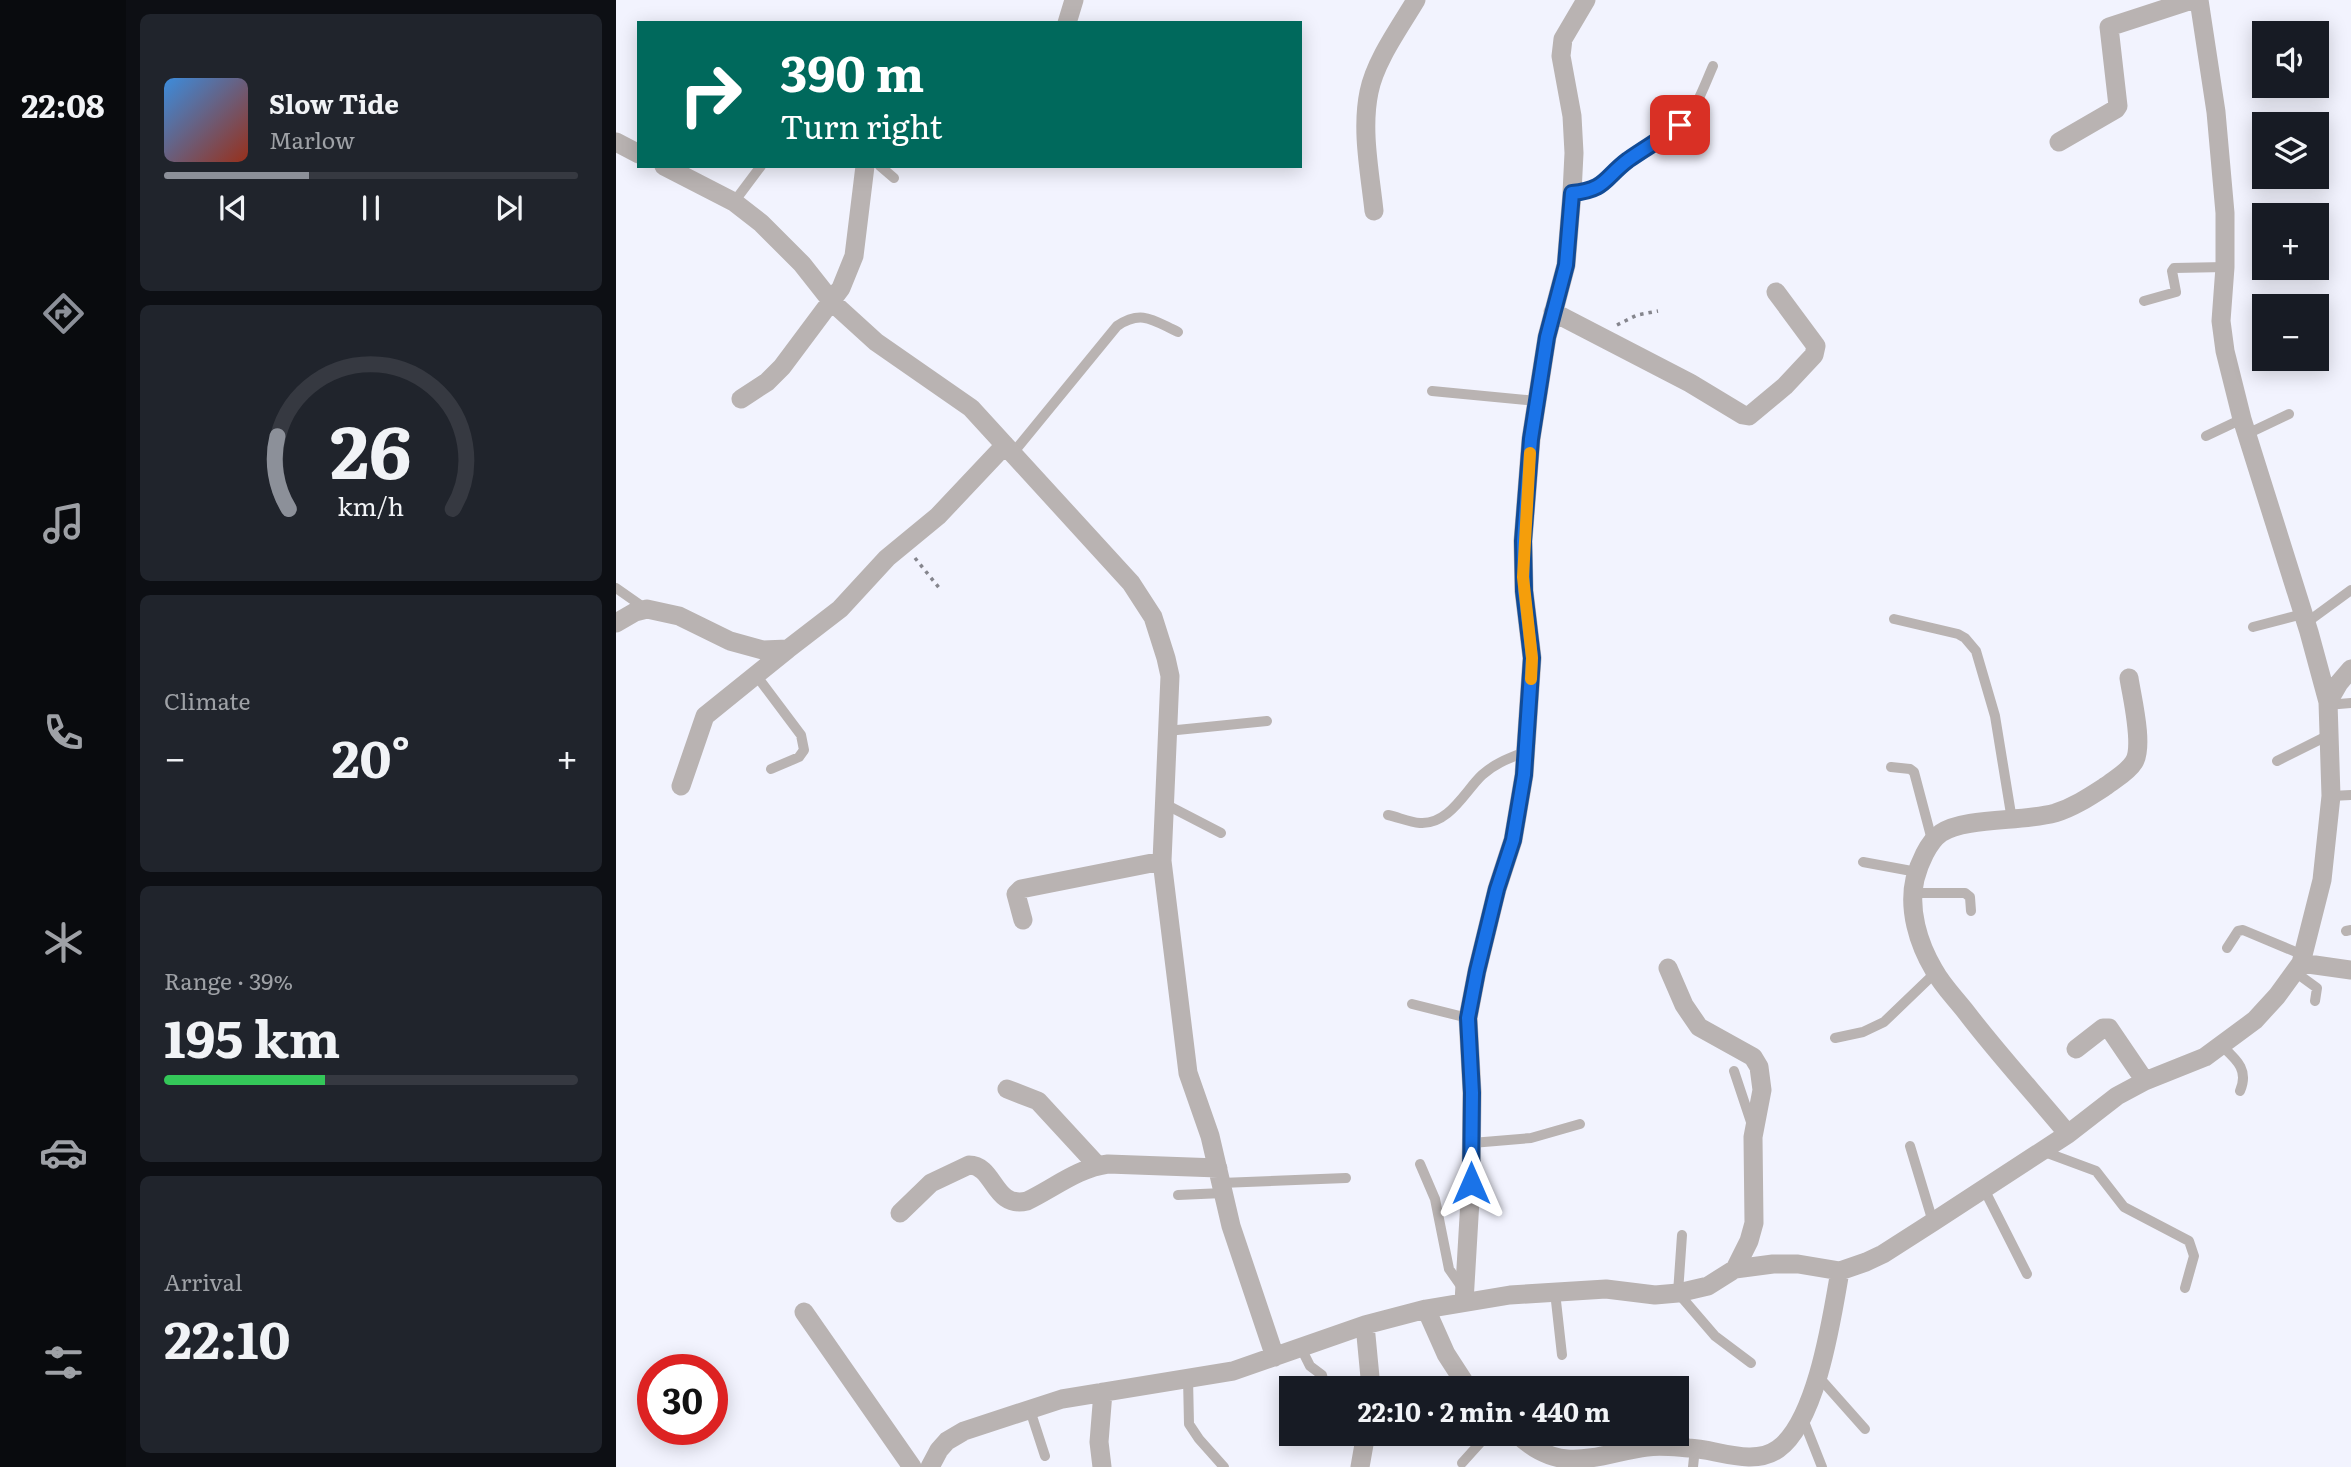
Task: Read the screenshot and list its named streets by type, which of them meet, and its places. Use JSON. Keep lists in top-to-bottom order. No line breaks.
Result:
{"page":{"tabs":"22:08","map_buttons":["+","−"],"turn":["390 m","Turn right"],"song":["Slow Tide","Marlow"],"tile":["Climate",["Range · 39%","195 km"],["Arrival","22:10"]],"heat":["−","20°","+"],"limit":"30","trip":"22:10 · 2 min · 440 m","gauge":["26","km/h"]}}
